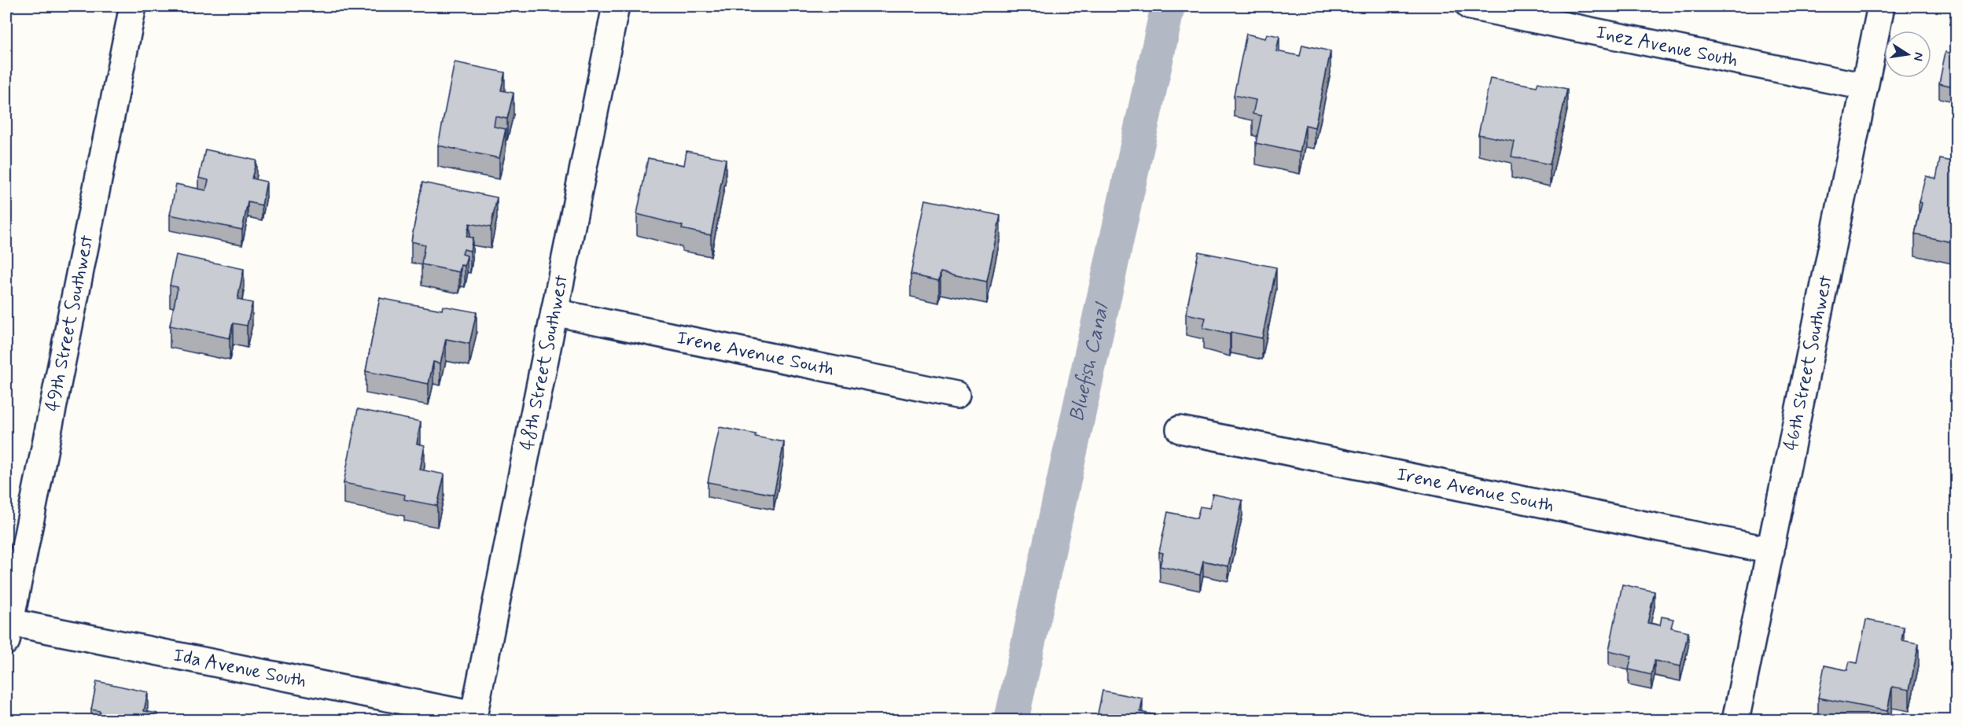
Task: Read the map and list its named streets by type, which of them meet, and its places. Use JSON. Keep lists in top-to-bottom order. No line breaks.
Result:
{"streets":{"street":["Inez Avenue South","49th Street Southwest","Irene Avenue South","48th Street Southwest","46th Street Southwest","Ida Avenue South"]},"crossings":[["Inez Avenue South","46th Street Southwest"],["49th Street Southwest","Ida Avenue South"],["Irene Avenue South","48th Street Southwest"],["Irene Avenue South","46th Street Southwest"],["48th Street Southwest","Ida Avenue South"]],"water":["Bluefish Canal"],"north":"right"}
